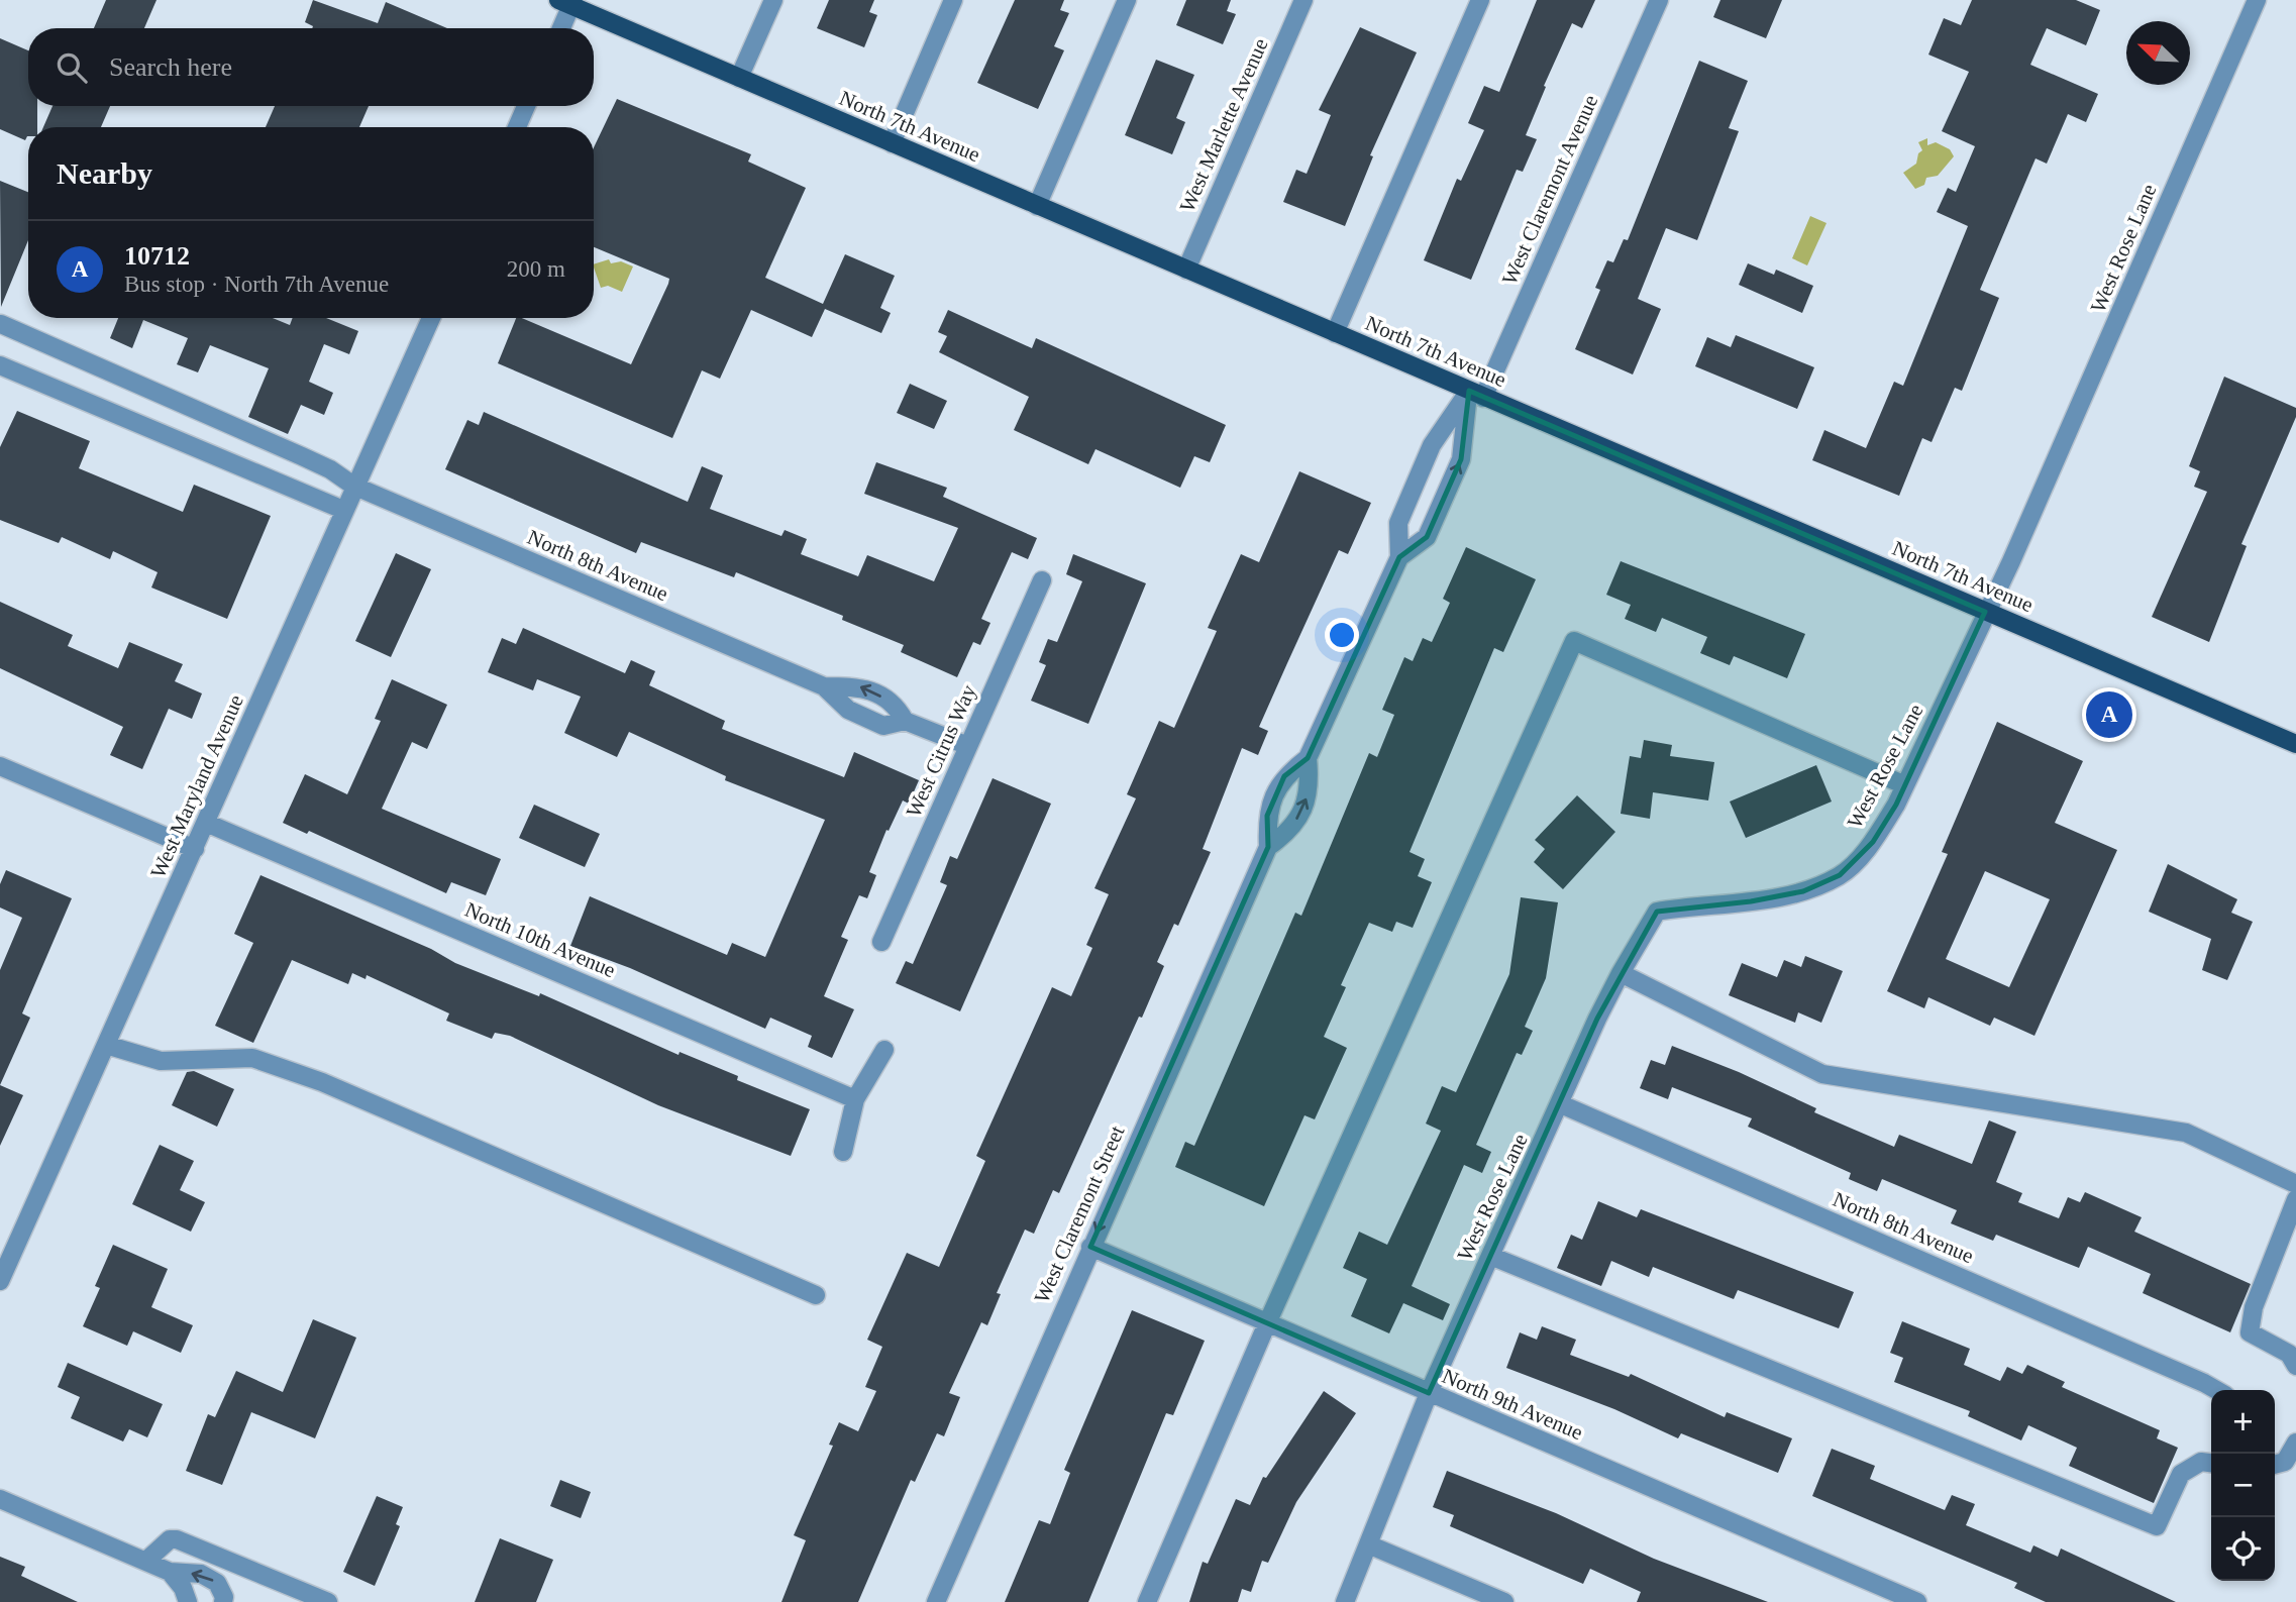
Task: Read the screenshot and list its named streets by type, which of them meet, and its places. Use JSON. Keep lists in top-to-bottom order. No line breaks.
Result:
{"streets":{"main road":["North 7th Avenue"],"street":["West Marlette Avenue","West Claremont Avenue","West Rose Lane","North 8th Avenue","West Citrus Way","West Maryland Avenue","North 10th Avenue","West Claremont Street","North 9th Avenue"]},"crossings":[["West Marlette Avenue","North 7th Avenue"],["North 7th Avenue","West Claremont Avenue"],["North 7th Avenue","West Rose Lane"],["North 7th Avenue","West Claremont Street"],["West Claremont Avenue","West Claremont Street"],["West Rose Lane","North 8th Avenue"],["West Rose Lane","North 9th Avenue"],["North 8th Avenue","West Citrus Way"],["North 8th Avenue","West Maryland Avenue"],["West Maryland Avenue","North 10th Avenue"],["West Claremont Street","North 9th Avenue"]],"north":"top left","page":{"search":"Search here","heading":"Nearby","list":[{"mark":"A","name":"10712","note":"Bus stop · North 7th Avenue","value":"200 m"}],"pins":"A","map_buttons":["+","−"]}}
